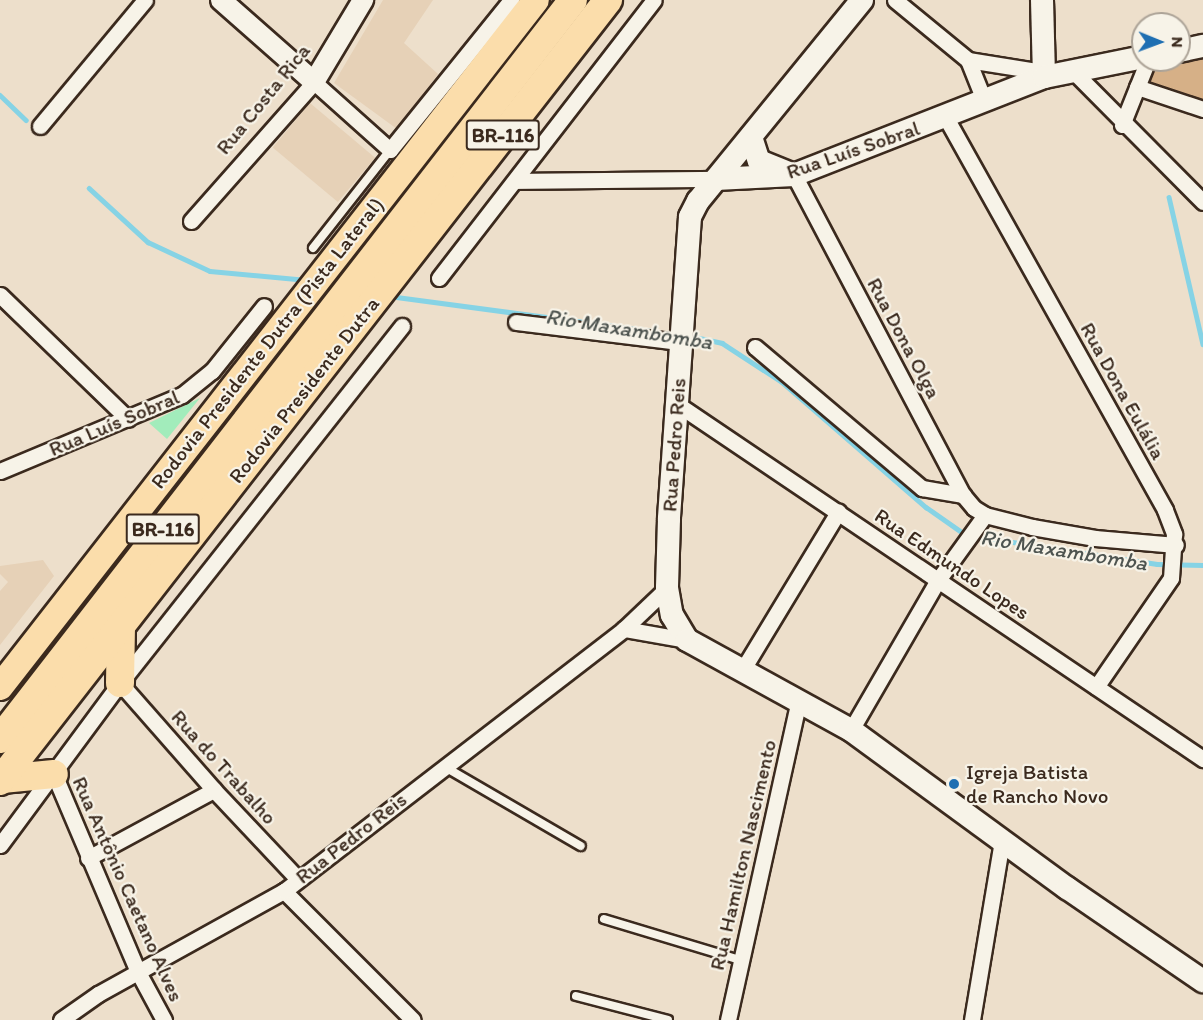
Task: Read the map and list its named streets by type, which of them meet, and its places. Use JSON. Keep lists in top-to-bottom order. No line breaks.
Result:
{"streets":{"highway":["BR-116","Rodovia Presidente Dutra (Pista Lateral)","Rodovia Presidente Dutra"],"main road":["Rua Luís Sobral","Rua Pedro Reis"],"street":["Rua Costa Rica","Rua Dona Olga","Rua Dona Eulália","Rua Edmundo Lopes","Rua do Trabalho","Rua Hamilton Nascimento","Rua Antônio Caetano Alves"]},"crossings":[["Rua Luís Sobral","Rua Dona Olga"],["Rua Luís Sobral","Rua Dona Eulália"],["Rua Luís Sobral","Rua Pedro Reis"],["Rua Dona Eulália","Rua Edmundo Lopes"],["Rua Pedro Reis","Rua Edmundo Lopes"],["Rua Pedro Reis","Rua do Trabalho"],["Rua Pedro Reis","Rua Antônio Caetano Alves"]],"water":["Rio Maxambomba"],"places":["Igreja Batista de Rancho Novo"],"north":"right"}
